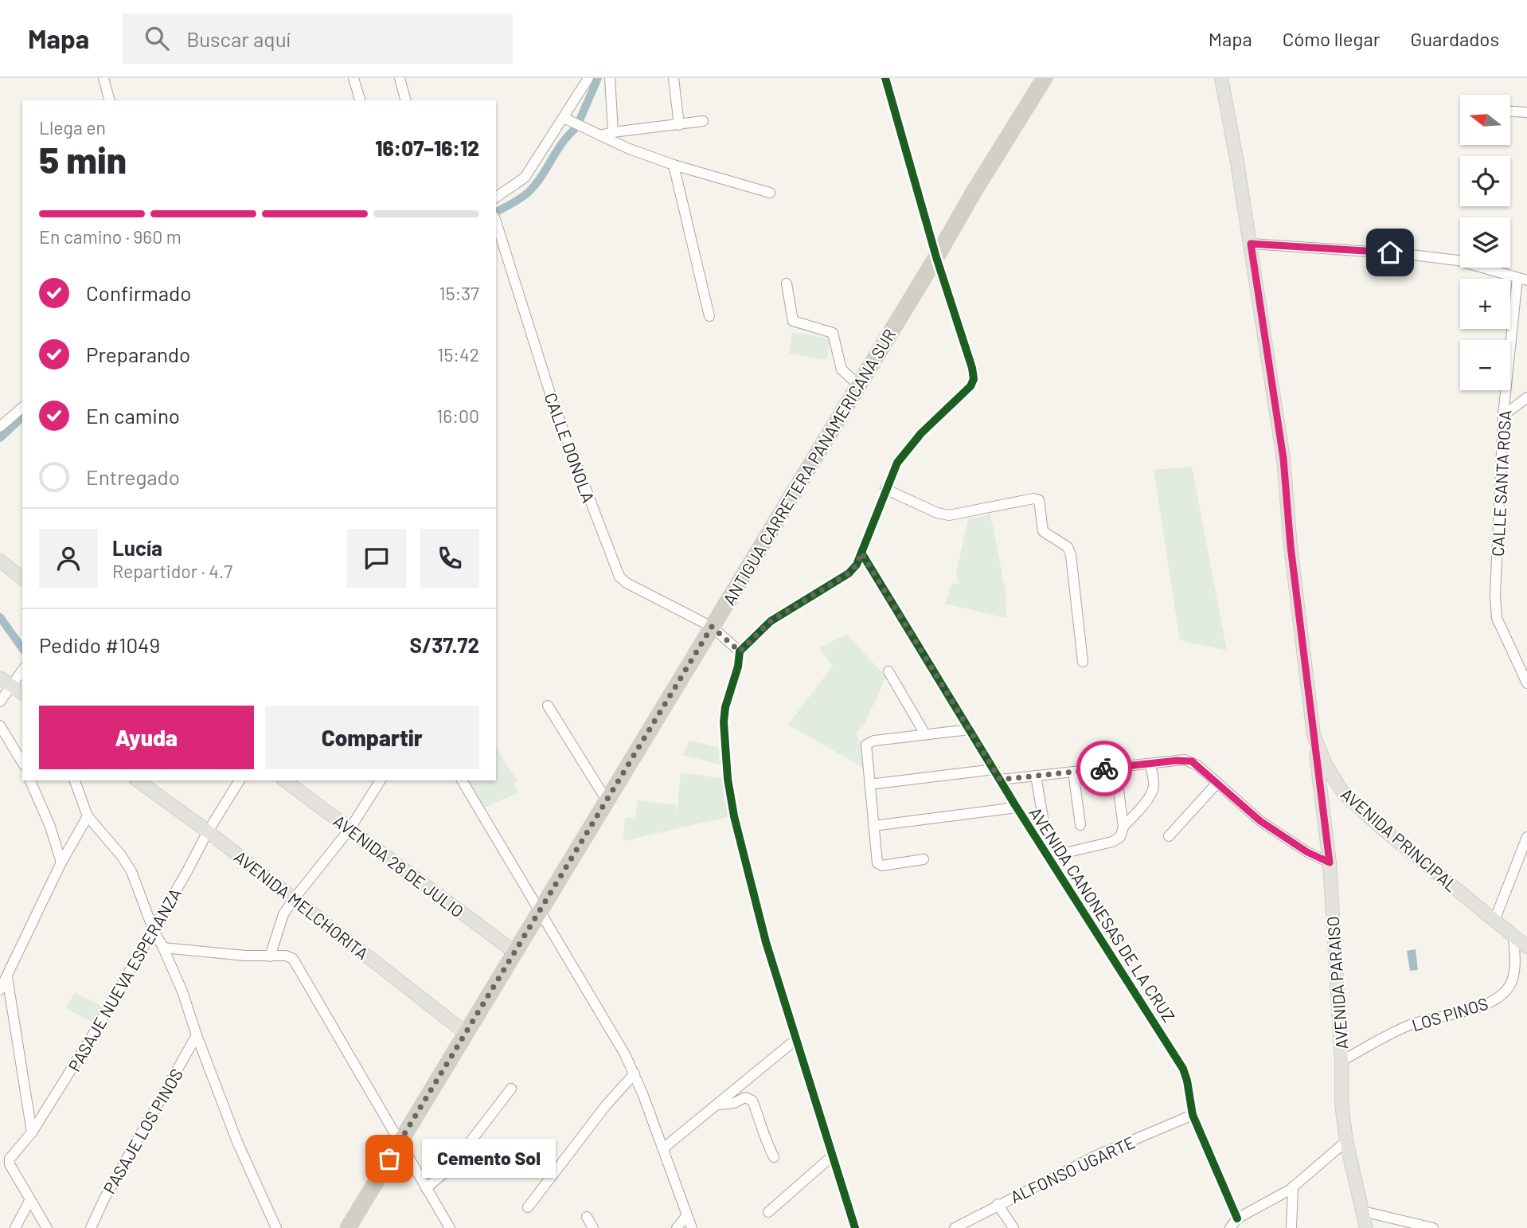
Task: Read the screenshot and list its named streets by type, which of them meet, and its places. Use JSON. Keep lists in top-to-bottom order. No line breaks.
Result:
{"streets":{"highway":["ANTIGUA CARRETERA PANAMERICANA SUR"],"main road":["AVENIDA PRINCIPAL","AVENIDA 28 DE JULIO","AVENIDA MELCHORITA","AVENIDA PARAISO"],"street":["CALLE DONOLA","CALLE SANTA ROSA","AVENIDA CANONESAS DE LA CRUZ","PASAJE NUEVA ESPERANZA","LOS PINOS","PASAJE LOS PINOS","ALFONSO UGARTE"]},"crossings":[["CALLE DONOLA","ANTIGUA CARRETERA PANAMERICANA SUR"],["ANTIGUA CARRETERA PANAMERICANA SUR","AVENIDA 28 DE JULIO"],["ANTIGUA CARRETERA PANAMERICANA SUR","AVENIDA MELCHORITA"],["AVENIDA PRINCIPAL","AVENIDA PARAISO"],["AVENIDA PRINCIPAL","LOS PINOS"],["AVENIDA MELCHORITA","PASAJE NUEVA ESPERANZA"],["AVENIDA CANONESAS DE LA CRUZ","ALFONSO UGARTE"],["AVENIDA PARAISO","LOS PINOS"]],"places":["Cemento Sol"],"north":"left","page":{"header":"Mapa","search":"Buscar aquí","nav":["Mapa","Cómo llegar","Guardados"],"map_buttons":["+","−"],"heading":["5 min","Llega en","16:07–16:12"],"panel":["Lucía","Repartidor · 4.7","Pedido #1049","S/37.72"],"bar":"En camino · 960 m","list":[["Confirmado","15:37"],["Preparando","15:42"],["En camino","16:00"],"Entregado"],"buttons":["Ayuda","Compartir"],"bubble":"Cemento Sol"}}
